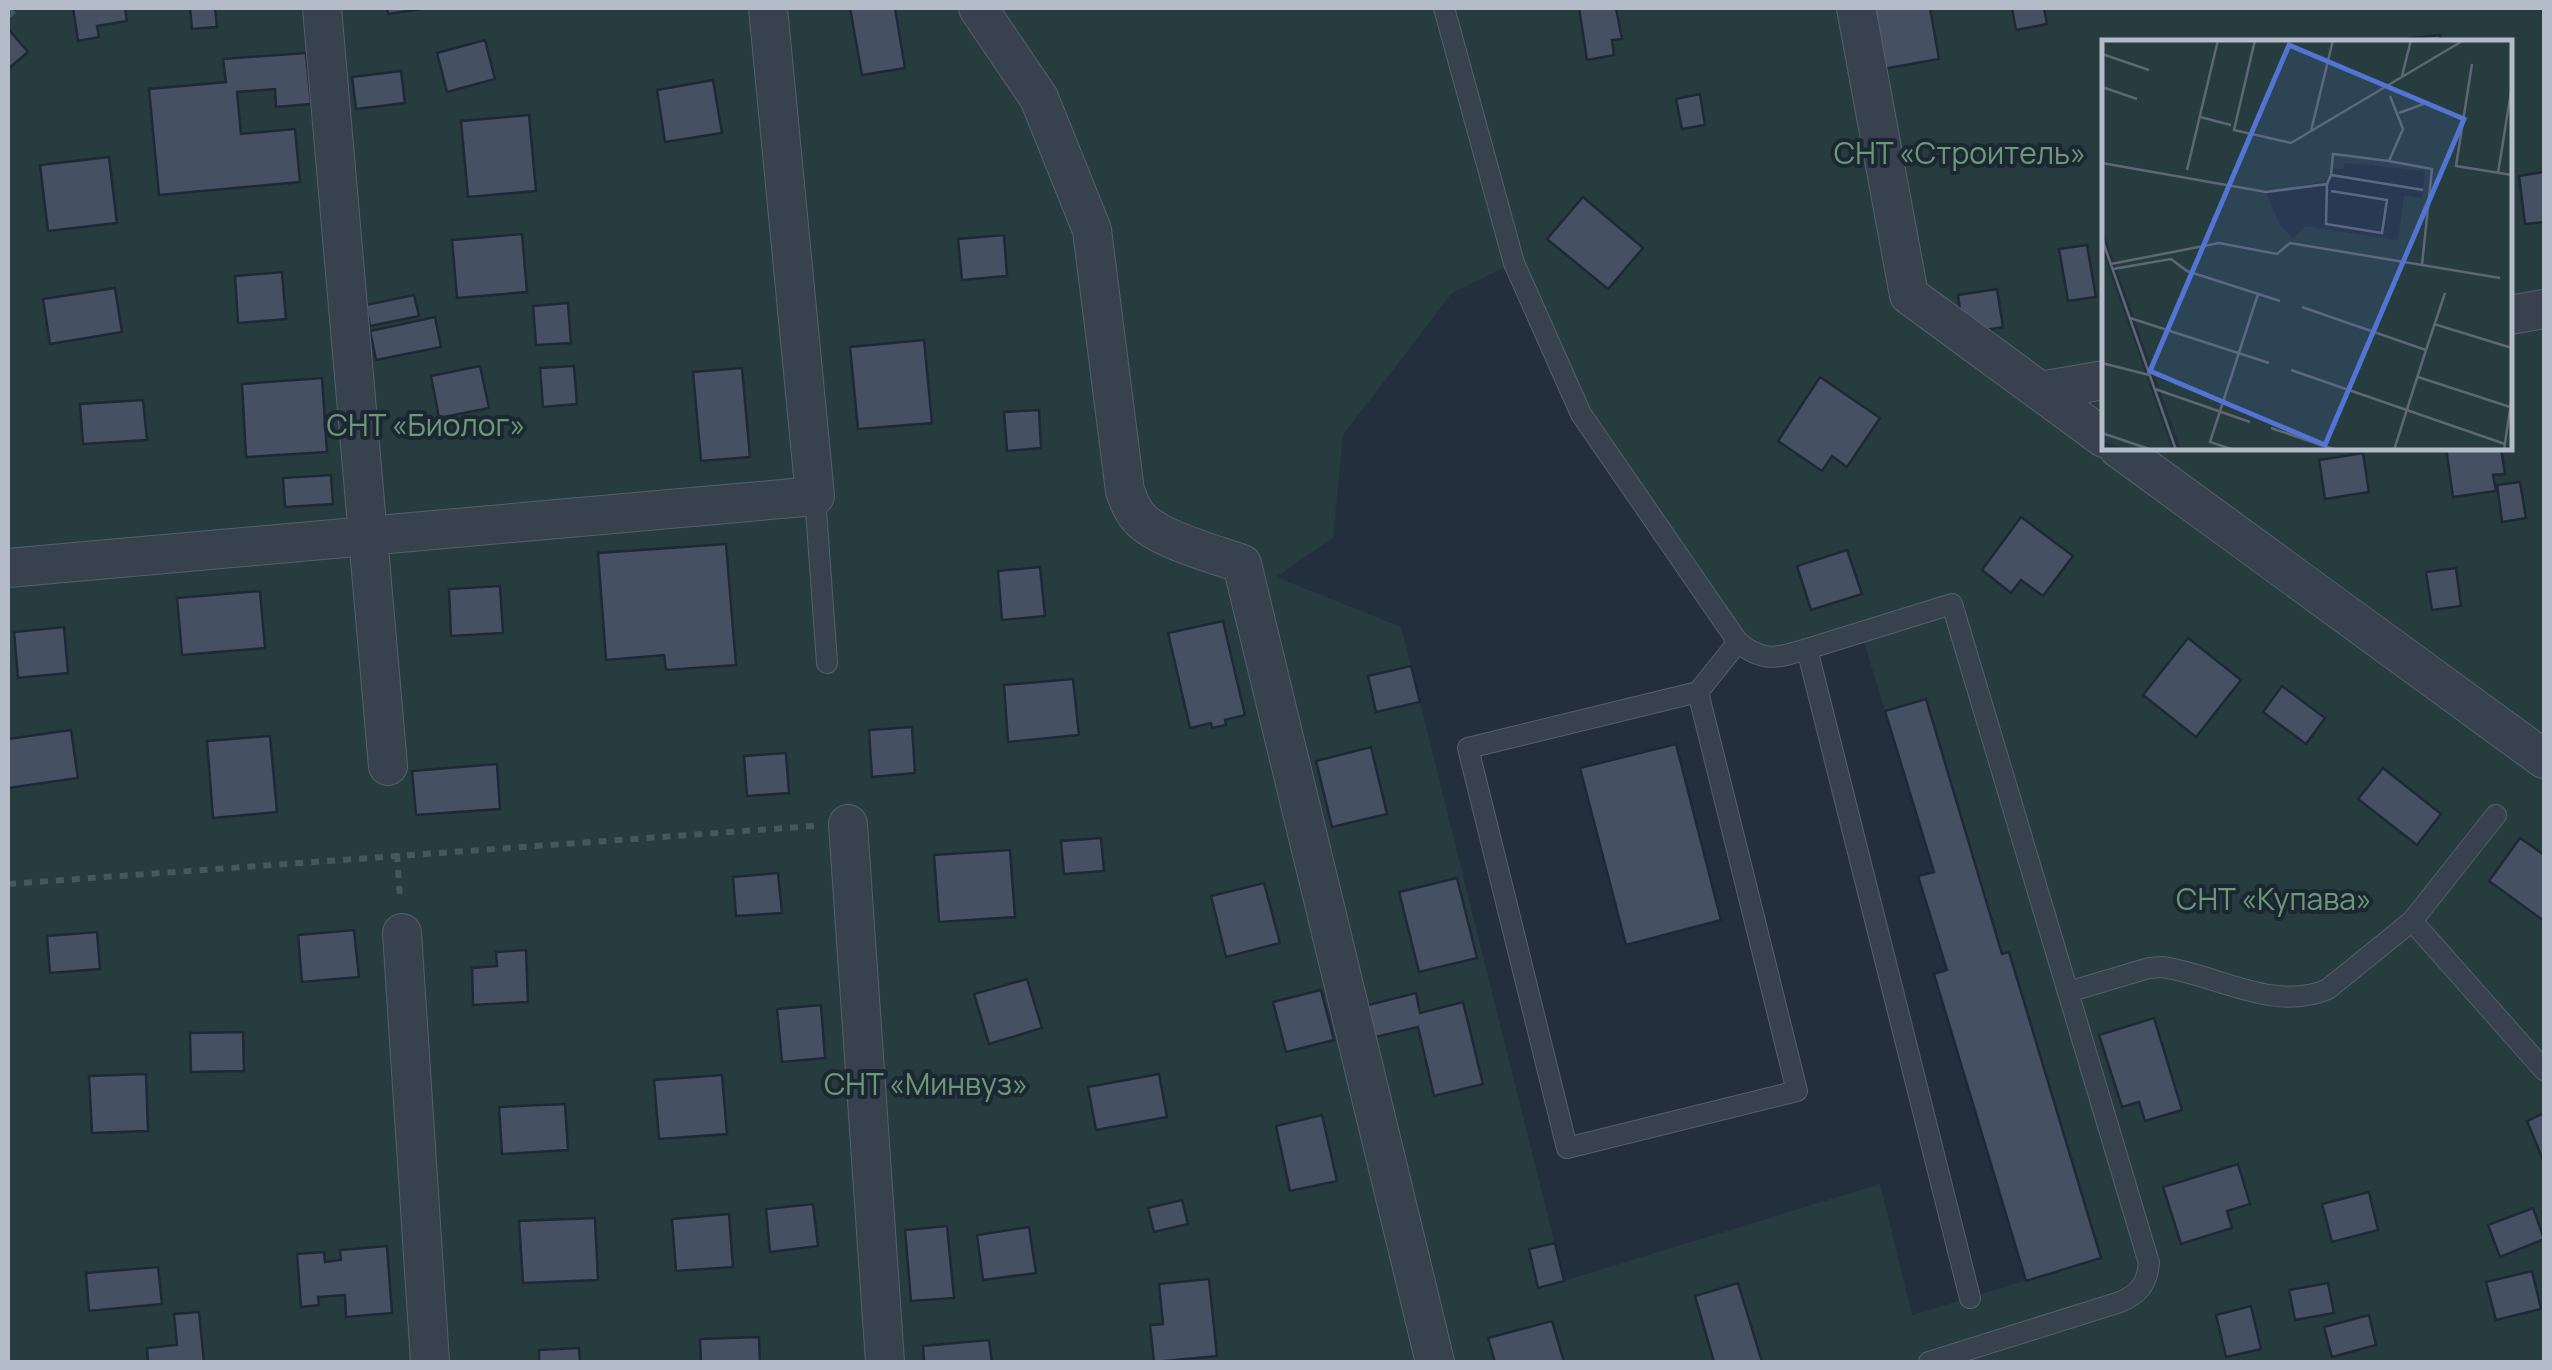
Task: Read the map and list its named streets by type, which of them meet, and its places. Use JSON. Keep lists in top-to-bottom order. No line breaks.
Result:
{"parks":["СНТ «Строитель»","СНТ «Биолог»","СНТ «Купава»","СНТ «Минвуз»"]}
